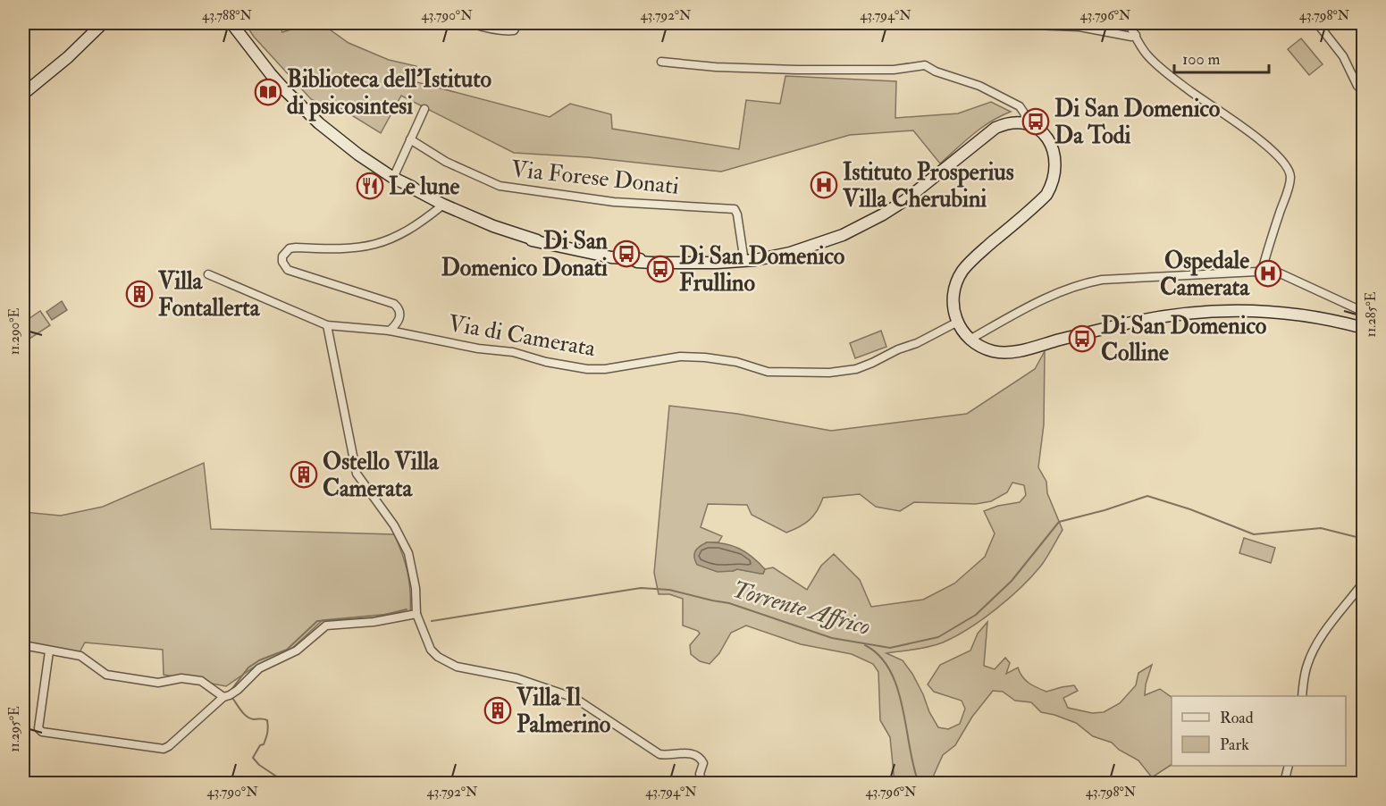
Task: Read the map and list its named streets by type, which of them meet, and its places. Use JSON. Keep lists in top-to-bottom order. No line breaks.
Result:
{"streets":{"street":["Via Forese Donati","Via di Camerata"]},"water":["Torrente Affrico"],"places":{"library":["Biblioteca dell'Istituto di psicosintesi"],"bus stop":["Di San Domenico Da Todi","Di San Domenico Donati","Di San Domenico Frullino","Di San Domenico Colline"],"hospital":["Istituto Prosperius Villa Cherubini","Ospedale Camerata"],"restaurant":["Le lune"],"building":["Villa Fontallerta","Ostello Villa Camerata","Villa Il Palmerino"]},"legend":["Road","Park"],"scale_bar":"100 m","coordinates":["43.788°N","43.790°N","43.792°N","43.794°N","43.796°N","43.798°N","11.285°E","11.290°E","11.295°E"]}
